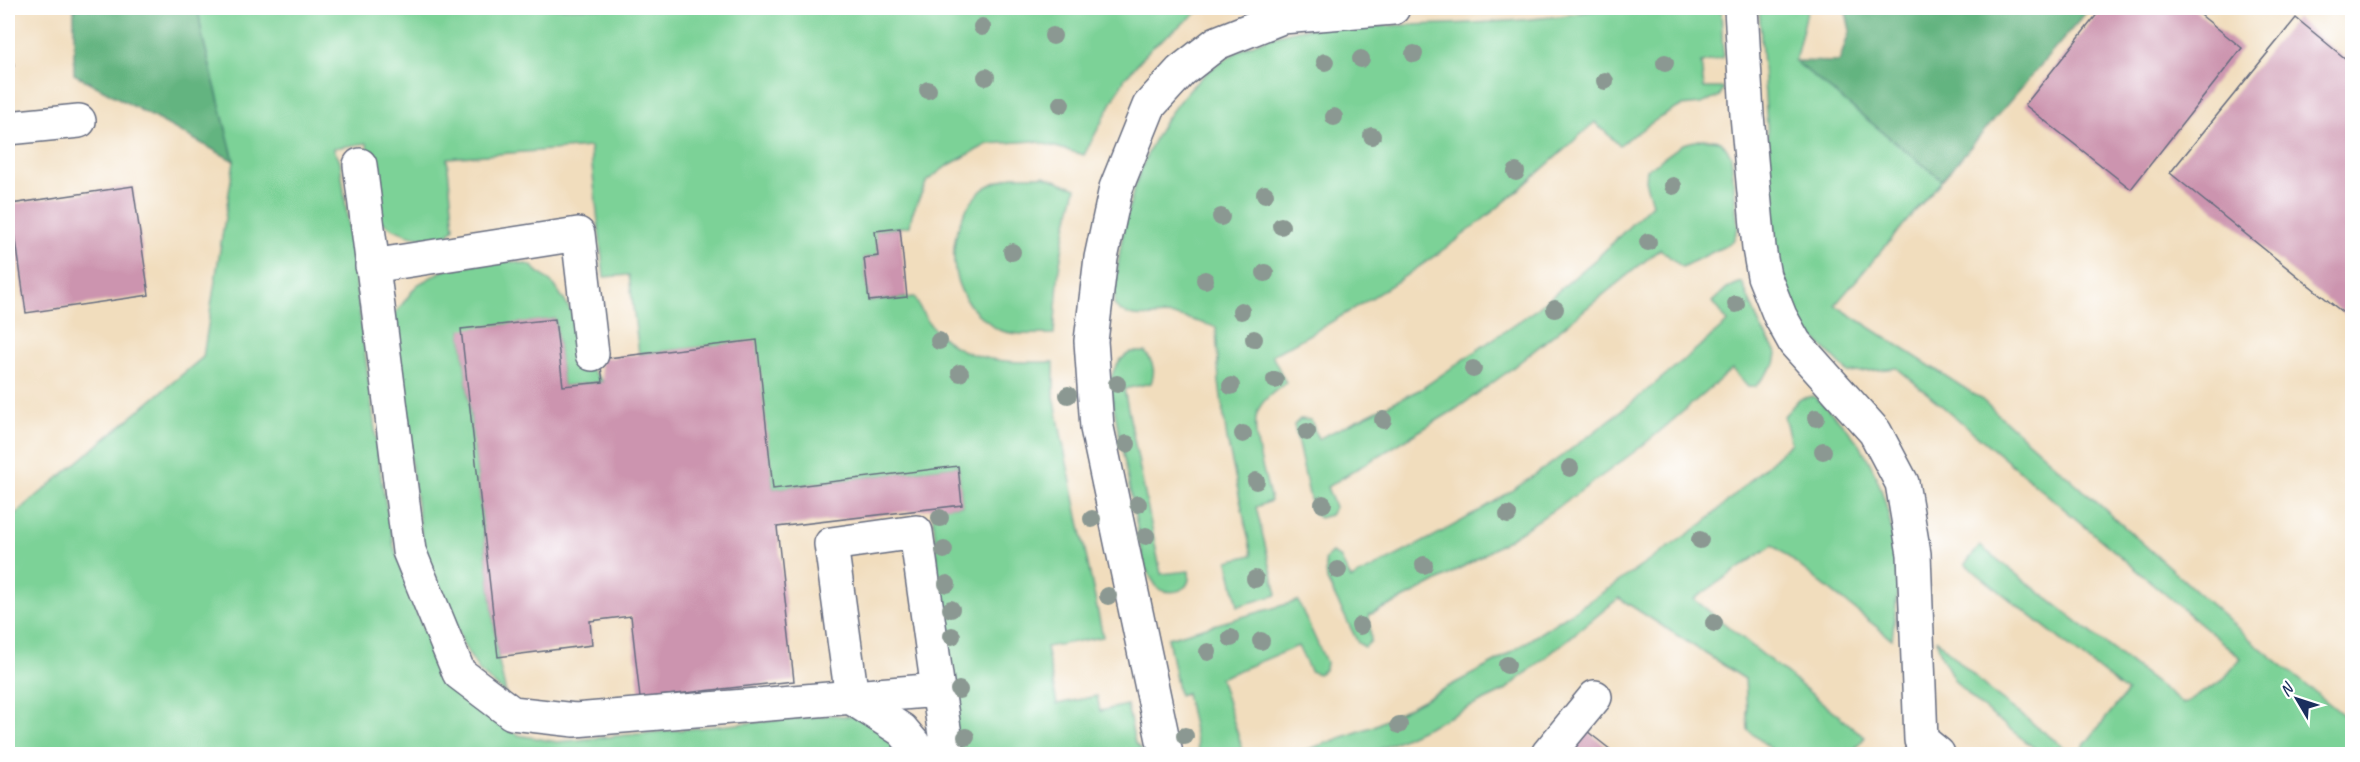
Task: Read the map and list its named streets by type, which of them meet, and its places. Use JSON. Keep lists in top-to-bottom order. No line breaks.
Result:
{"north":"top left"}
